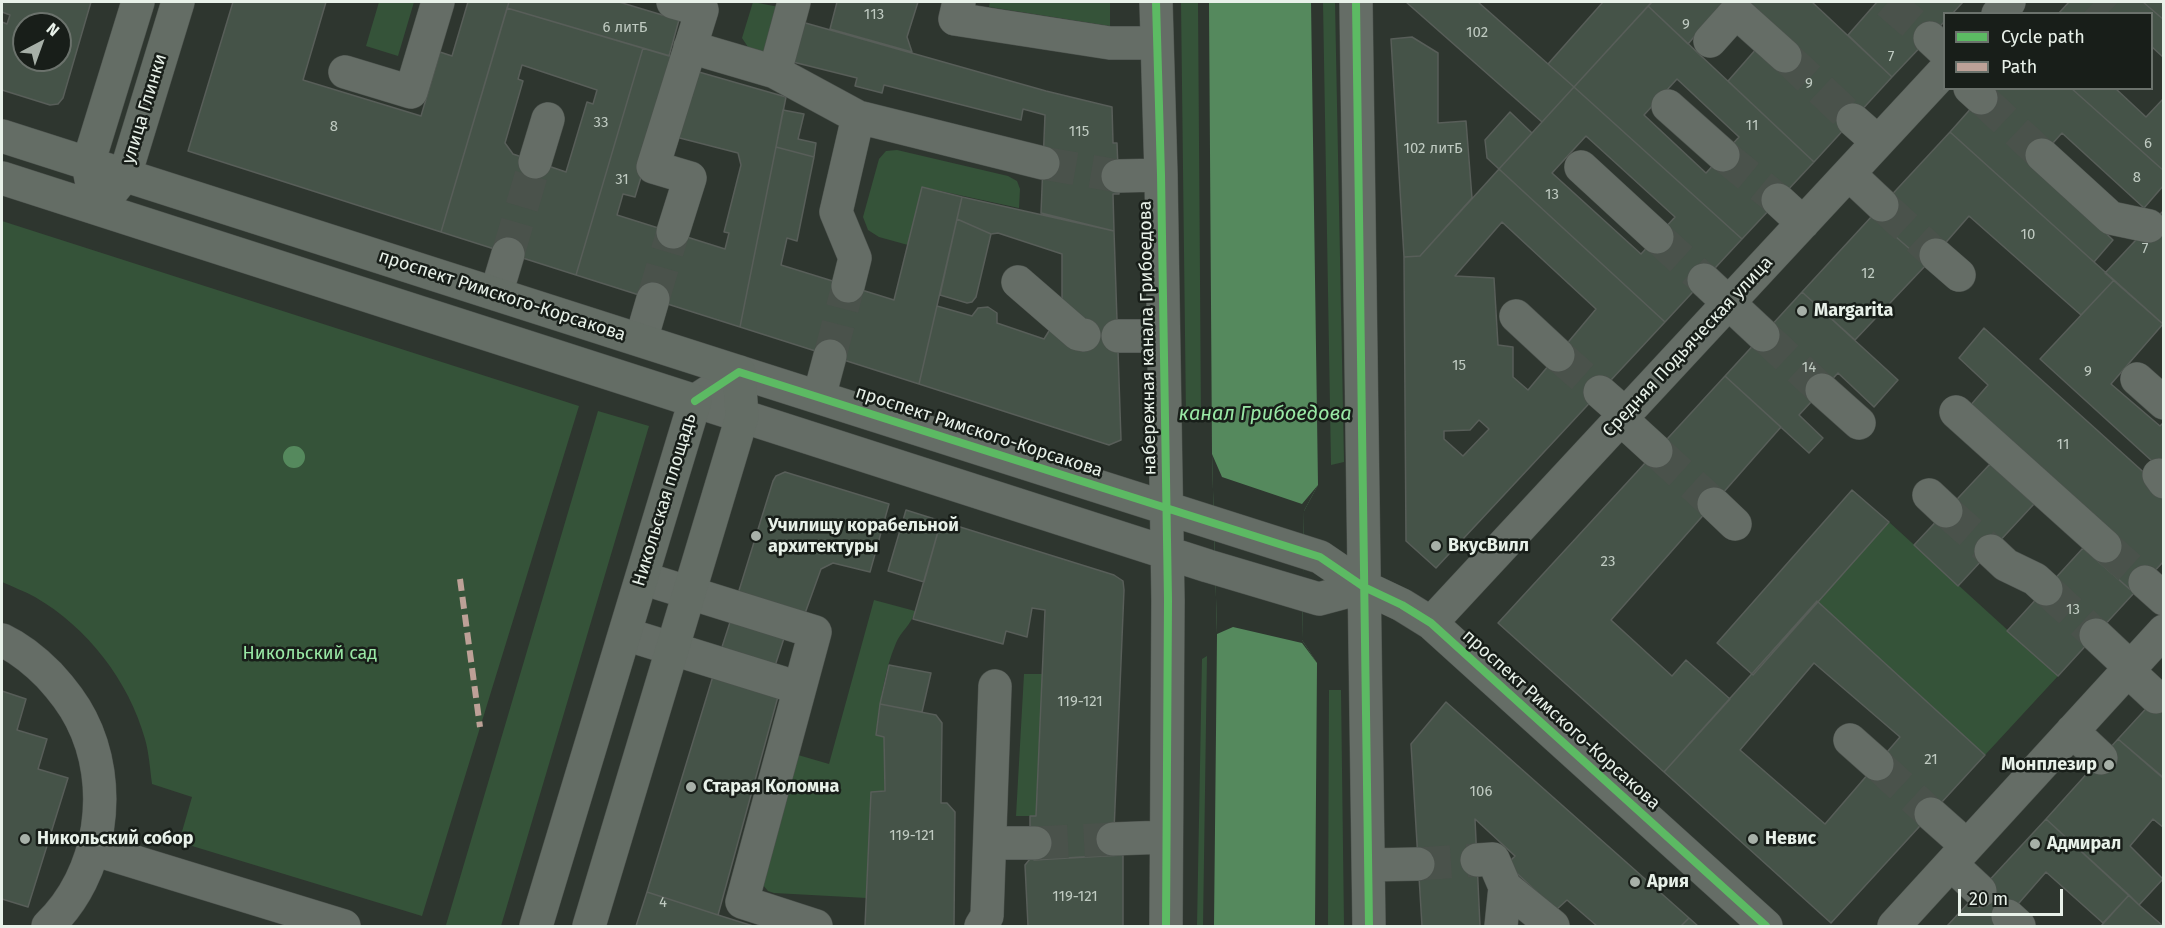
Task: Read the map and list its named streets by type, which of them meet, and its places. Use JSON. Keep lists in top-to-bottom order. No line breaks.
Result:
{"streets":{"main road":["улица Глинки","проспект Римского-Корсакова","Никольская площадь"],"street":["набережная канала Грибоедова","Средняя Подьяческая улица"]},"crossings":[["улица Глинки","проспект Римского-Корсакова"],["проспект Римского-Корсакова","набережная канала Грибоедова"],["проспект Римского-Корсакова","Средняя Подьяческая улица"],["проспект Римского-Корсакова","Никольская площадь"]],"water":["канал Грибоедова"],"parks":["Никольский сад"],"places":["Margarita","Училищу корабельной архитектуры","ВкусВилл","Монплезир","Старая Коломна","Никольский собор","Невис","Адмирал","Ария"],"house_numbers":["113","9","6 литБ","102","7","9","33","11","8","115","6","102 литБ","8","31","13","10","7","12","15","14","9","11","23","13","119-121","21","106","119-121","119-121","4"],"legend":["Cycle path","Path"],"scale_bar":"20 m","north":"top right"}
